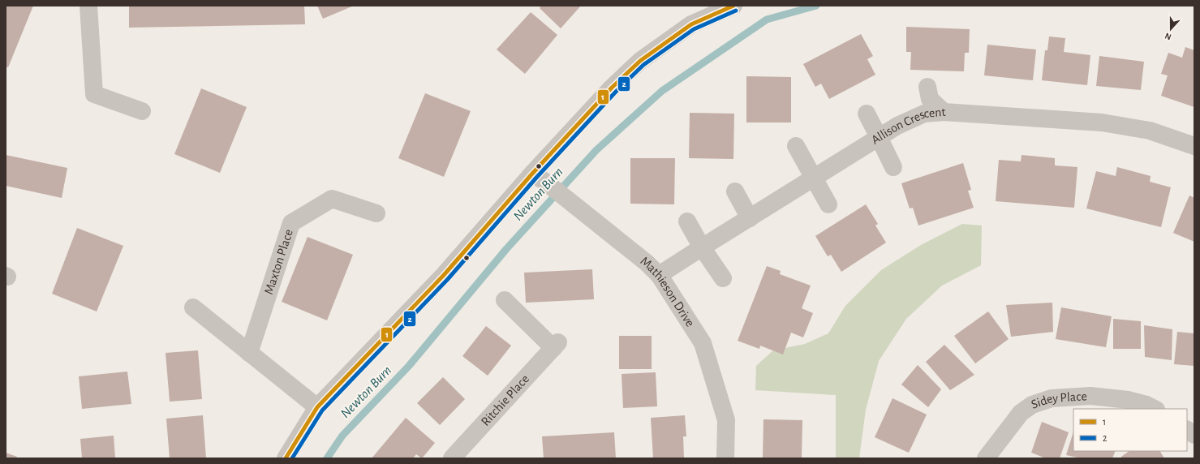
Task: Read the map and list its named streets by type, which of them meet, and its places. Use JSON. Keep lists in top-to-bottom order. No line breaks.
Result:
{"streets":{"street":["Allison Crescent","Maxton Place","Mathieson Drive","Ritchie Place","Sidey Place"]},"crossings":[["Allison Crescent","Mathieson Drive"]],"water":["Newton Burn"],"lines":["transit line 1","transit line 2"],"legend":["1","2"],"north":"bottom"}
